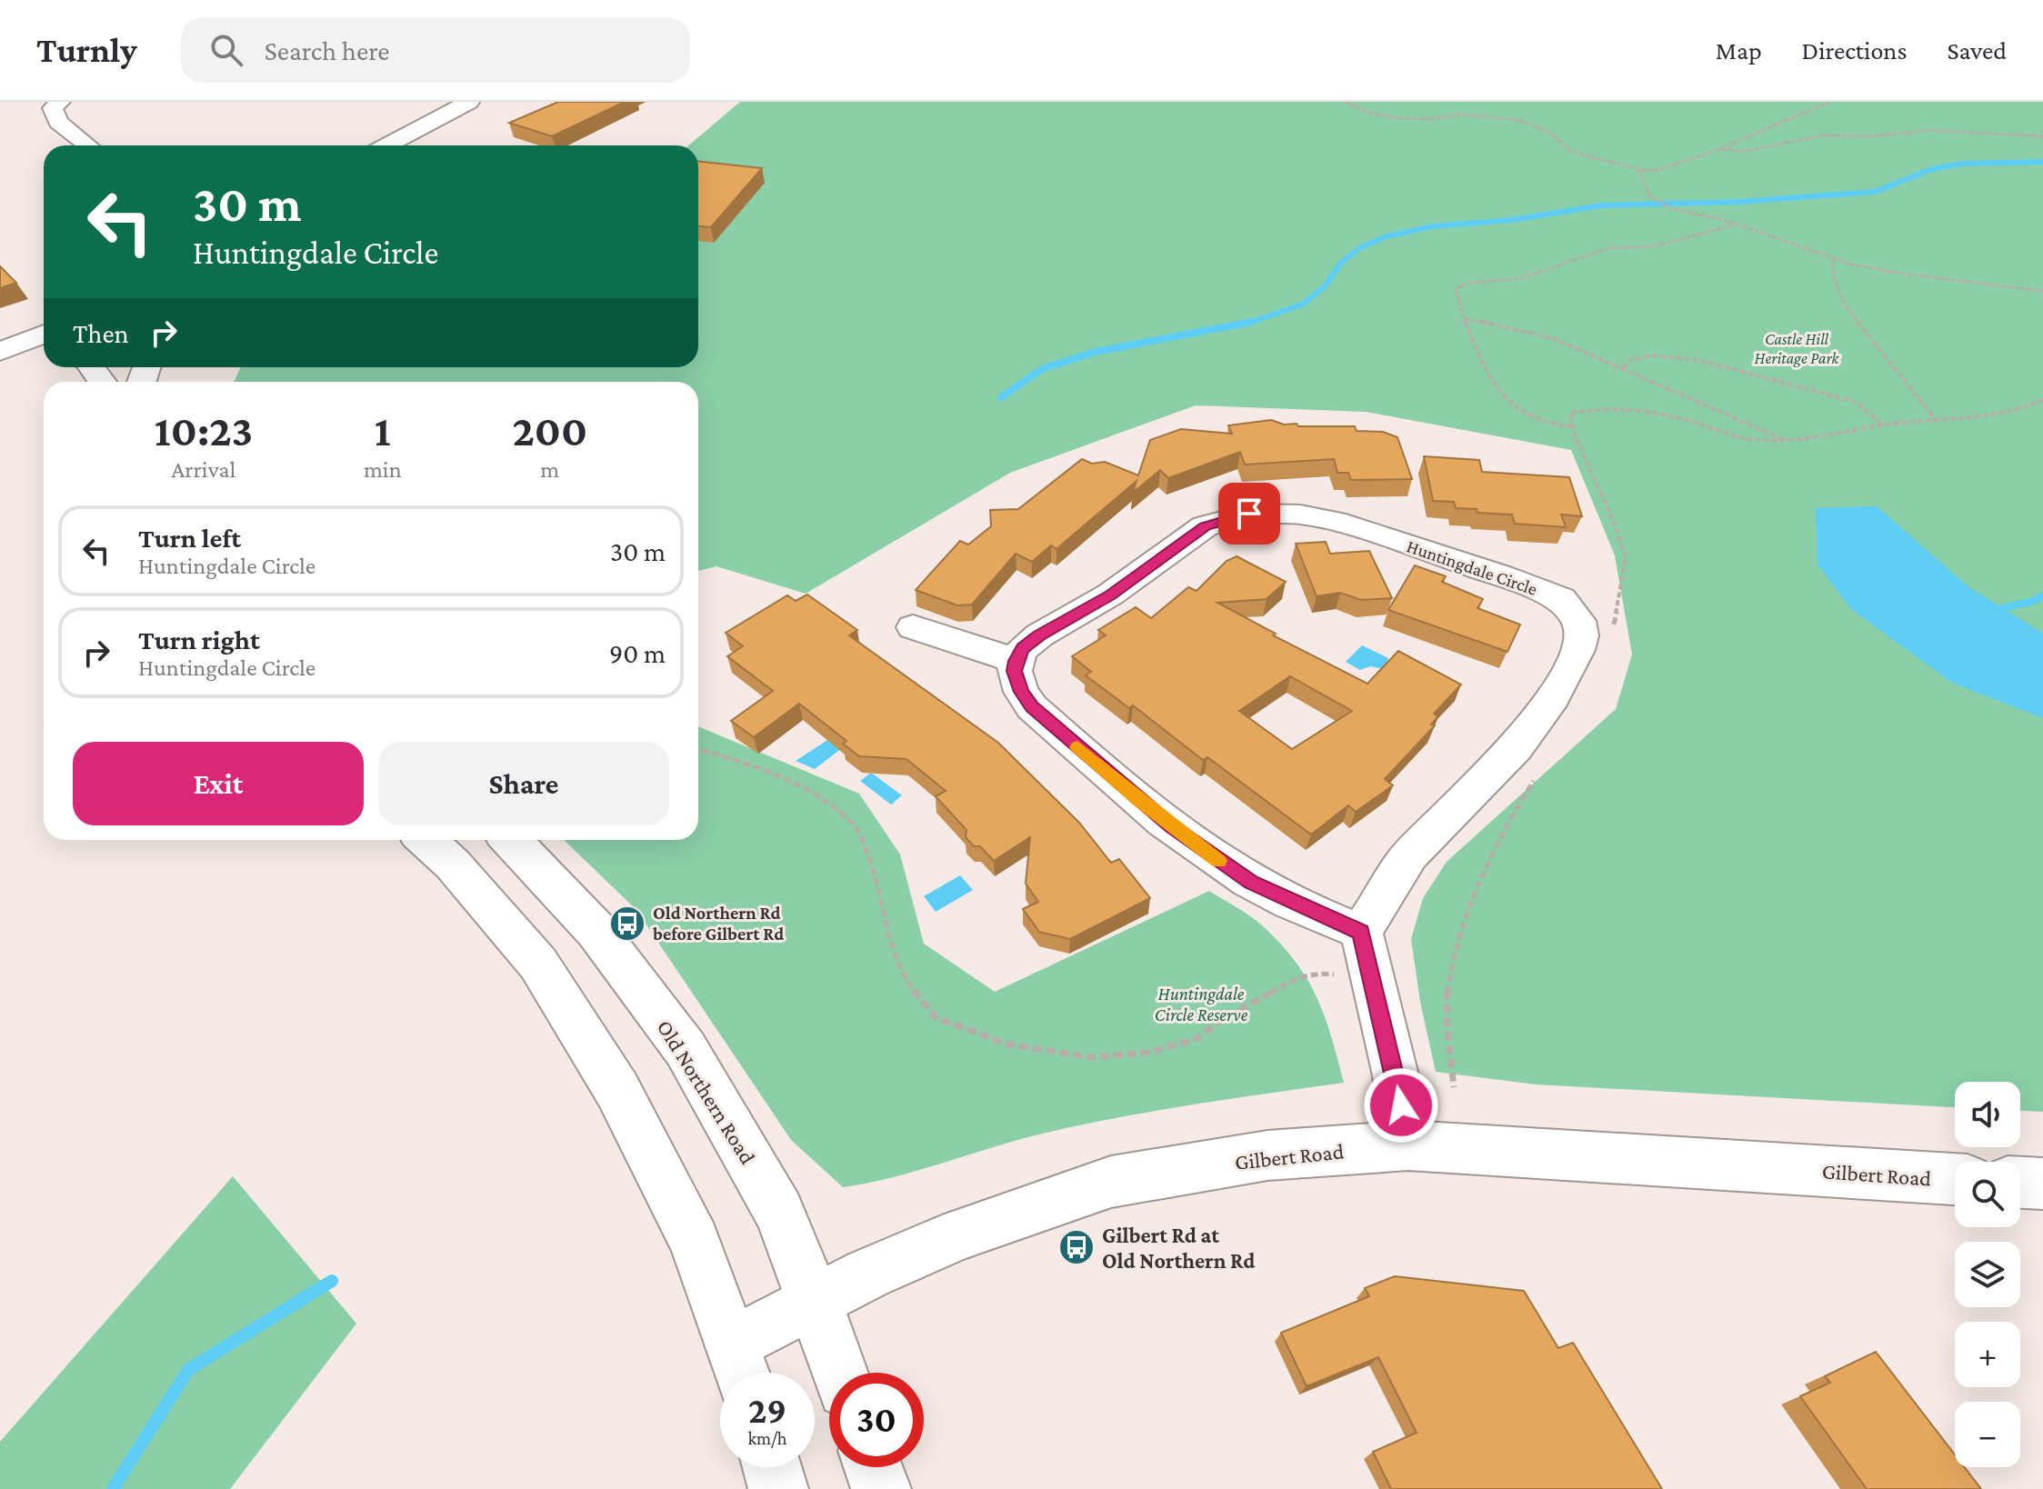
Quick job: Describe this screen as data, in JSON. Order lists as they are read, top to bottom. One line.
{"streets":{"main road":["Old Northern Road","Gilbert Road"],"street":["Huntingdale Circle"]},"crossings":[["Old Northern Road","Gilbert Road"]],"parks":["Castle Hill Heritage Park","Huntingdale Circle Reserve"],"places":{"bus stop":["Old Northern Rd before Gilbert Rd","Gilbert Rd at Old Northern Rd"]},"page":{"header":"Turnly","search":"Search here","nav":["Map","Directions","Saved"],"turn":["30 m","Huntingdale Circle"],"then":"Then","eta":["10:23","Arrival","1","min","200","m"],"list":[{"name":"Turn left","note":"Huntingdale Circle","value":"30 m"},{"name":"Turn right","note":"Huntingdale Circle","value":"90 m"}],"buttons":["Exit","Share"],"map_buttons":["+","−"],"speed":"29 km/h","limit":"30"}}
